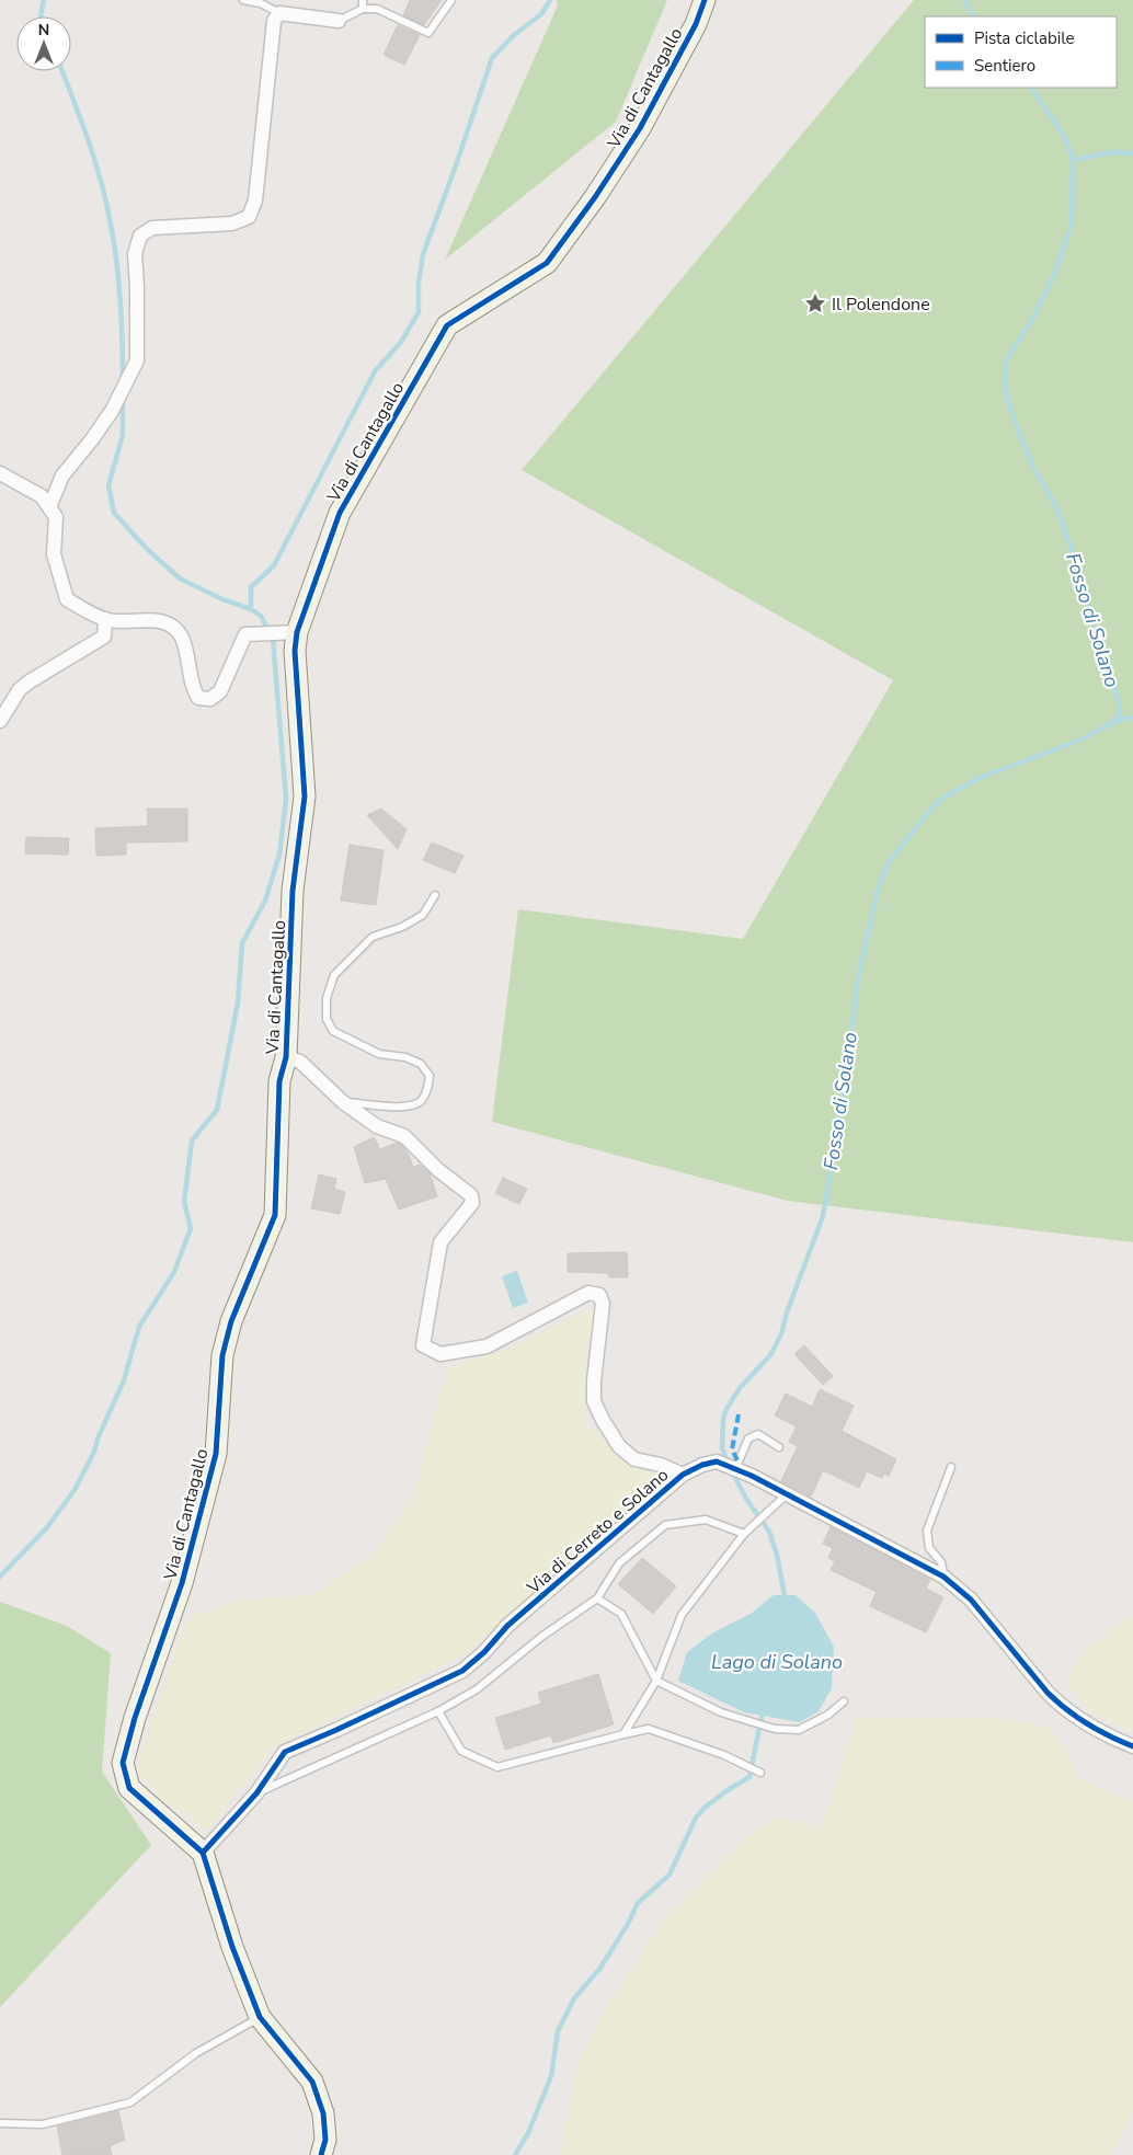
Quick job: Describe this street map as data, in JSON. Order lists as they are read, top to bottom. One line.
{"streets":{"street":["Via di Cantagallo","Via di Cerreto e Solano"]},"crossings":[["Via di Cantagallo","Via di Cerreto e Solano"]],"water":["Fosso di Solano","Lago di Solano"],"places":{"place":["Il Polendone"]},"legend":["Pista ciclabile","Sentiero"],"north":"top"}
